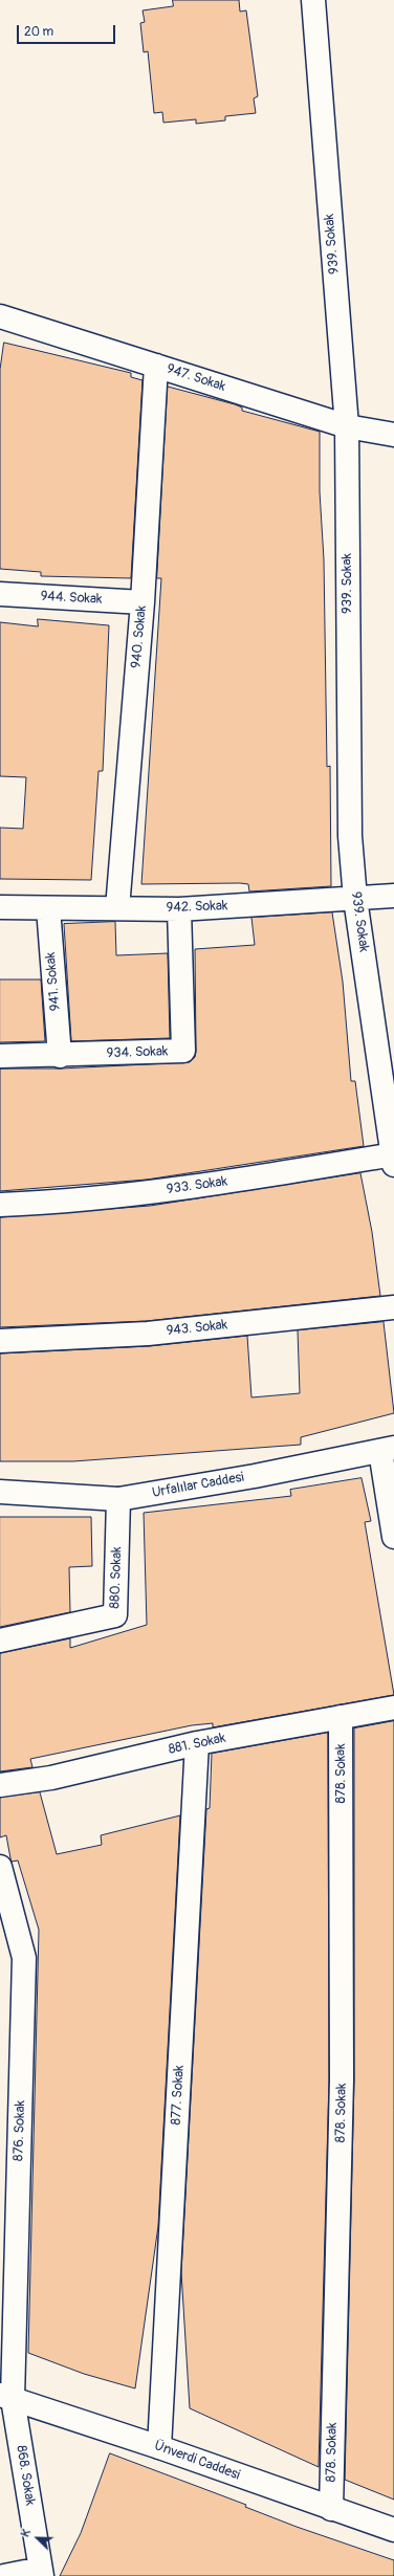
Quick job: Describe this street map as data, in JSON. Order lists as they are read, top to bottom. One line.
{"streets":{"street":["939. Sokak","947. Sokak","944. Sokak","940. Sokak","942. Sokak","941. Sokak","934. Sokak","933. Sokak","943. Sokak","Urfalılar Caddesi","880. Sokak","881. Sokak","878. Sokak","877. Sokak","876. Sokak","Ünverdi Caddesi","868. Sokak"]},"crossings":[["939. Sokak","947. Sokak"],["939. Sokak","942. Sokak"],["939. Sokak","933. Sokak"],["947. Sokak","940. Sokak"],["944. Sokak","940. Sokak"],["940. Sokak","942. Sokak"],["942. Sokak","941. Sokak"],["942. Sokak","934. Sokak"],["941. Sokak","934. Sokak"],["Urfalılar Caddesi","880. Sokak"],["881. Sokak","878. Sokak"],["881. Sokak","877. Sokak"],["878. Sokak","Ünverdi Caddesi"],["877. Sokak","Ünverdi Caddesi"],["876. Sokak","Ünverdi Caddesi"],["876. Sokak","868. Sokak"],["Ünverdi Caddesi","868. Sokak"]],"scale_bar":"20 m","north":"top left"}
